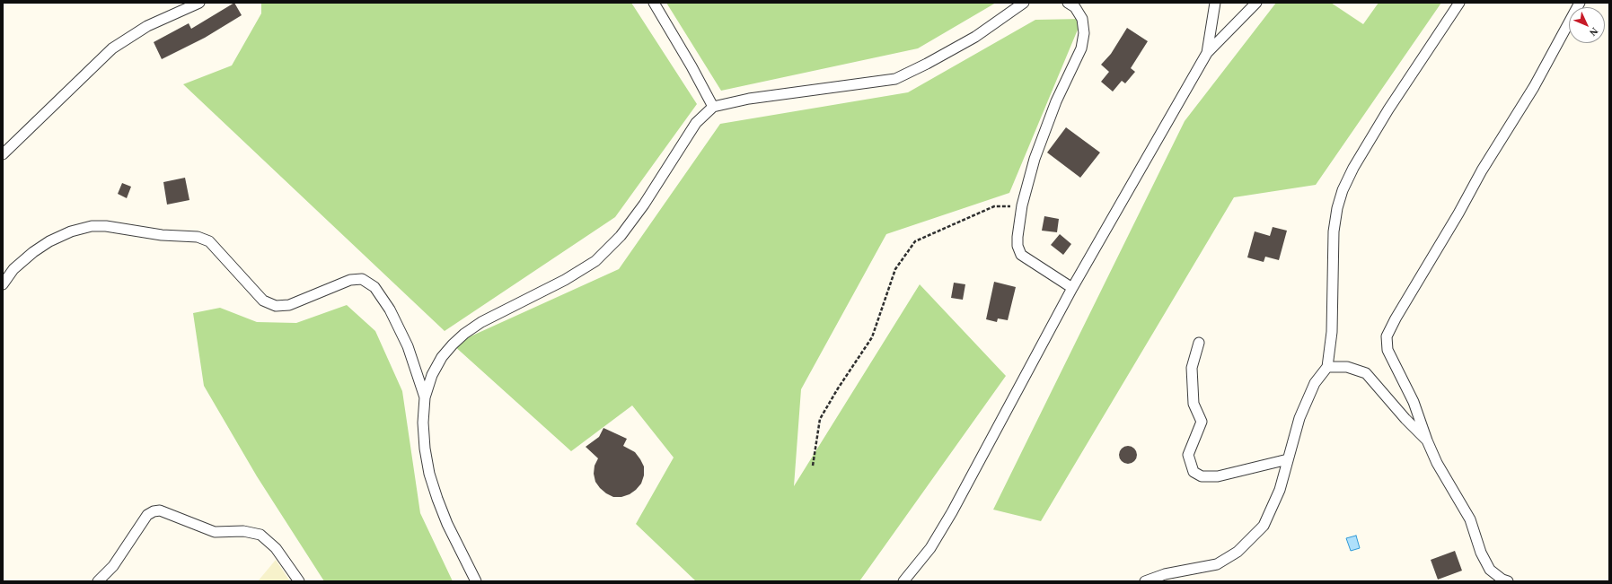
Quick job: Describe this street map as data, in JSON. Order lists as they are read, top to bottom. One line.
{"north":"bottom right"}
